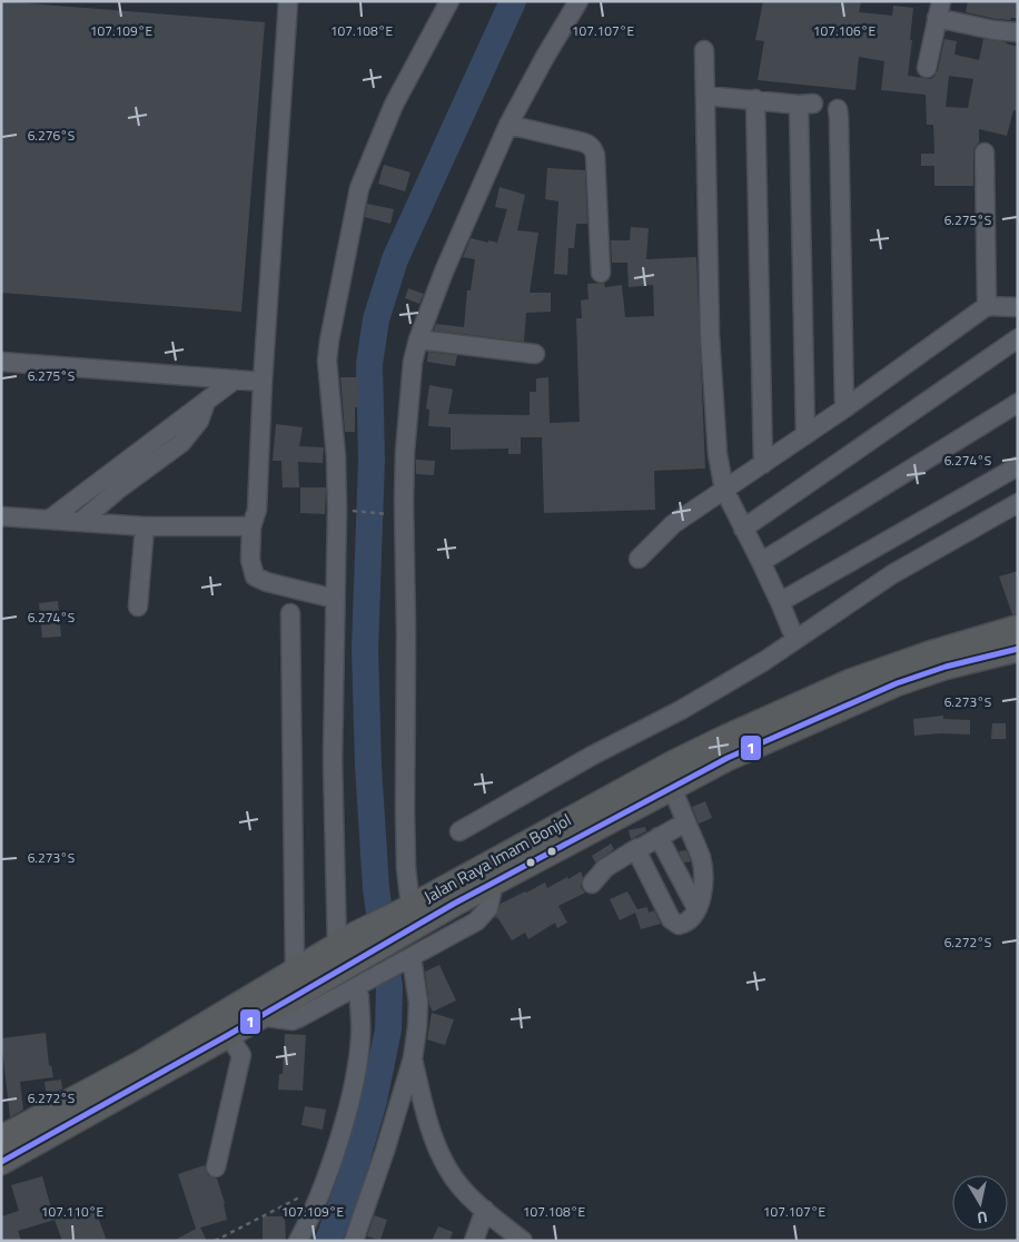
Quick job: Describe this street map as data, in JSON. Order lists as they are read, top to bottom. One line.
{"streets":{"highway":["Jalan Raya Imam Bonjol"]},"lines":["transit line 1"],"north":"bottom","coordinates":["107.106°E","107.109°E","107.108°E","107.107°E","6.276°S","6.275°S","6.274°S","6.273°S","6.272°S","107.110°E"]}
